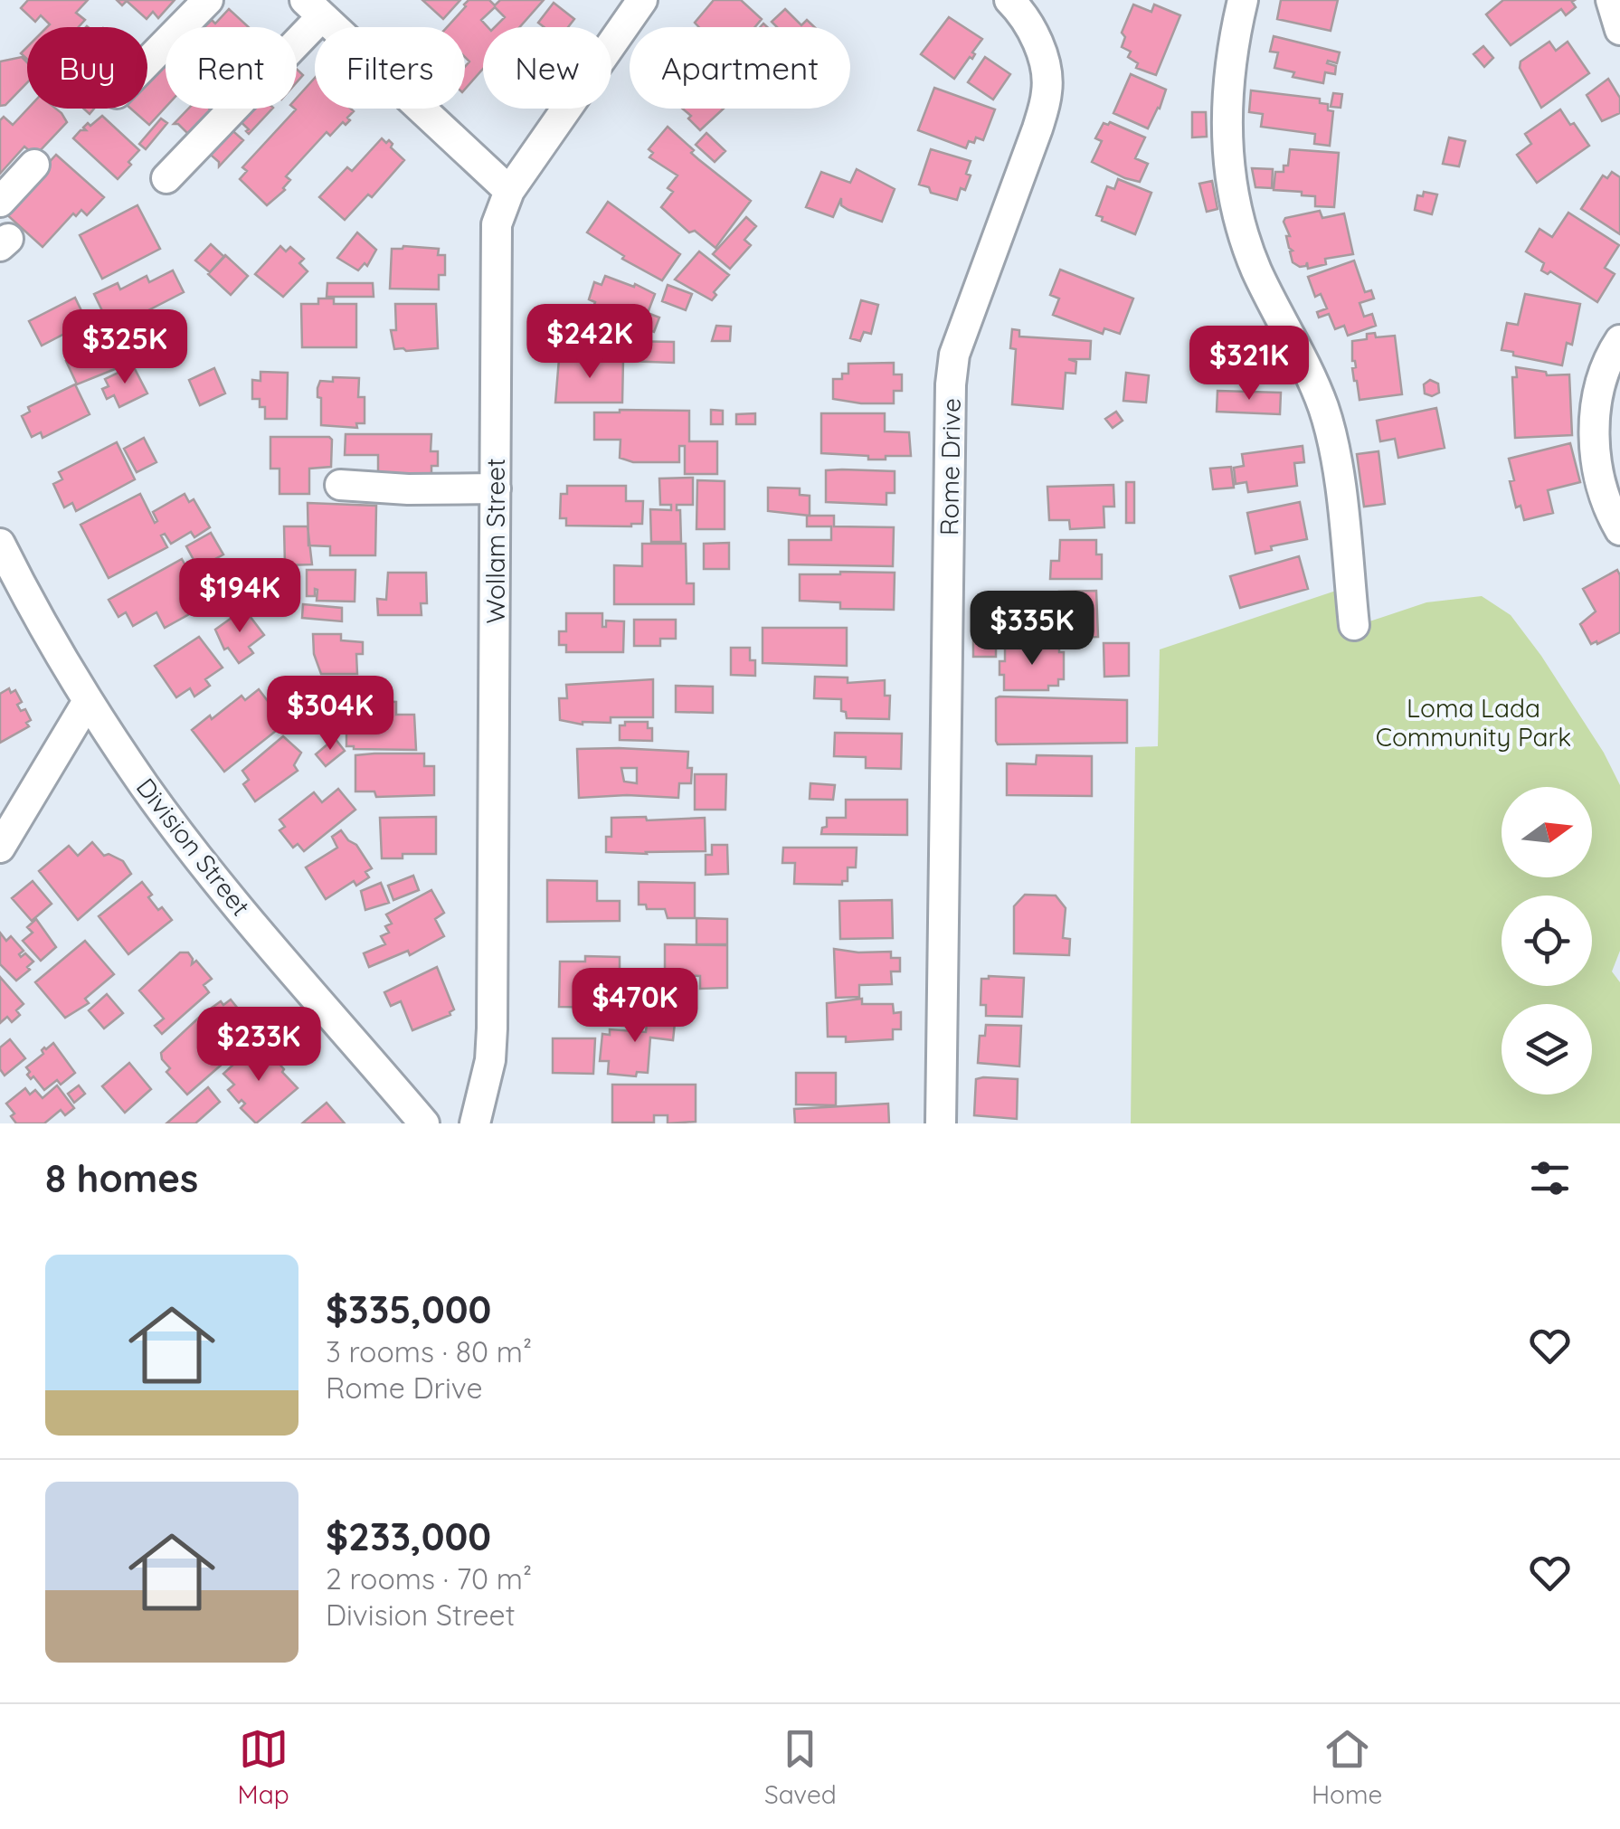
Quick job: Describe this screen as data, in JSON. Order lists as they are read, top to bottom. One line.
{"streets":{"street":["Rome Drive","Wollam Street","Division Street"]},"parks":["Loma Lada Community Park"],"north":"right","page":{"chip":["Buy","Rent","Filters","New","Apartment"],"price":["$242K","$325K","$321K","$194K","$335K","$304K","$470K","$233K"],"heading":"8 homes","list":[{"name":"$335,000","note":"3 rooms · 80 m² · Rome Drive"},{"name":"$233,000","note":"2 rooms · 70 m² · Division Street"}],"tabs":["Map","Saved","Home"]}}
